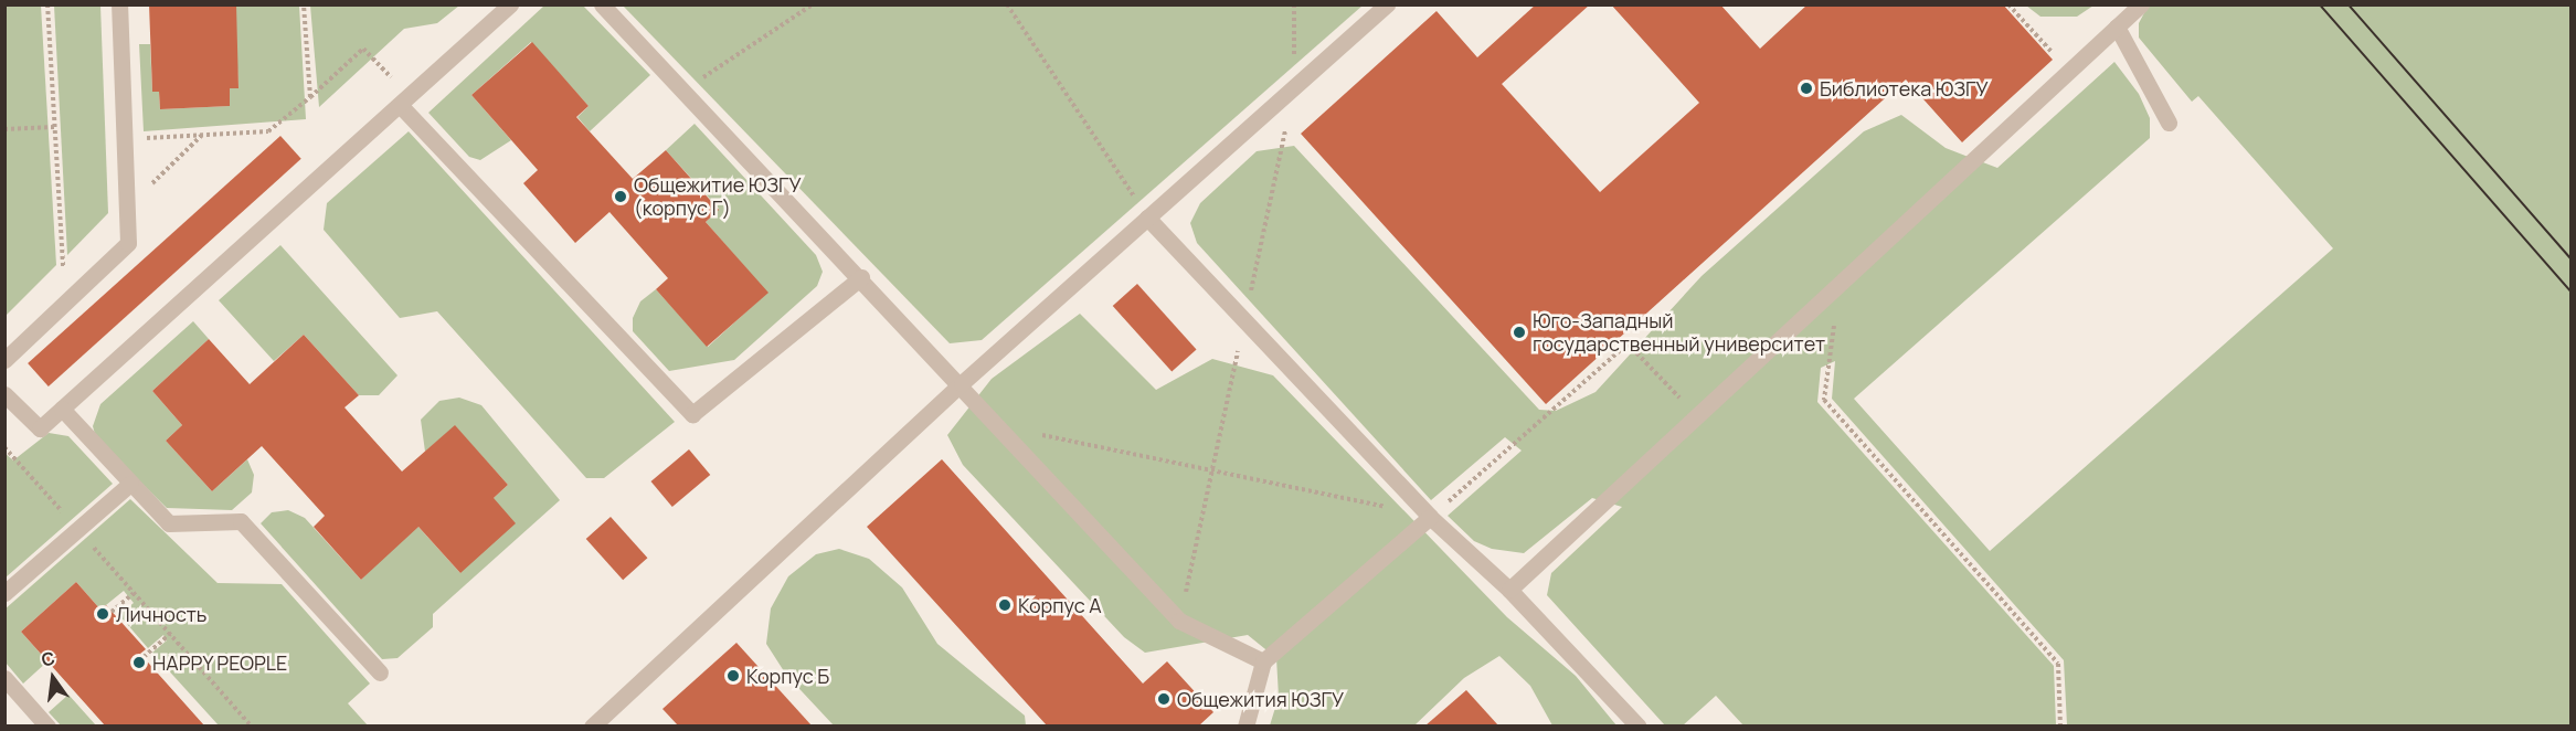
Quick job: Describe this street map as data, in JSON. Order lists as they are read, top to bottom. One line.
{"places":["Библиотека ЮЗГУ","Общежитие ЮЗГУ (корпус Г)","Юго-Западный государственный университет","Корпус А","Личность","HAPPY PEOPLE","Корпус Б","Общежития ЮЗГУ"],"north":"top"}
